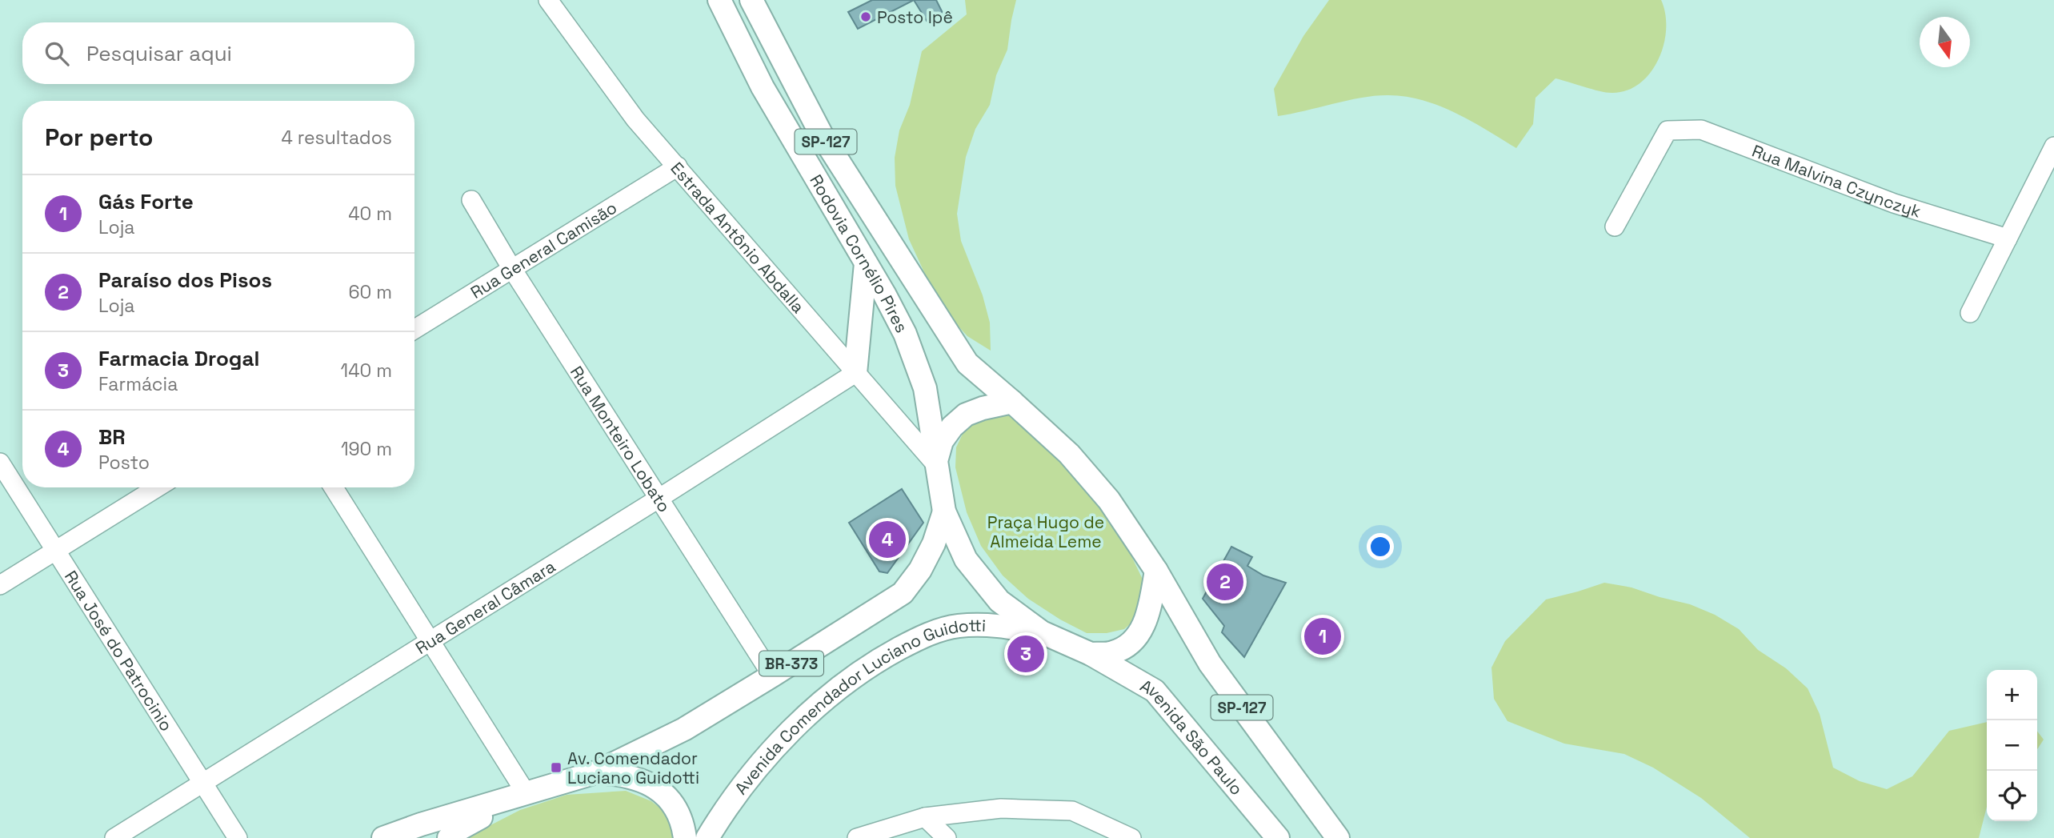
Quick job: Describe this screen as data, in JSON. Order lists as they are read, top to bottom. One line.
{"streets":{"main road":["SP-127","Rodovia Cornélio Pires","BR-373","Avenida Comendador Luciano Guidotti","Avenida São Paulo"],"street":["Rua Malvina Czynczyk","Estrada Antônio Abdalla","Rua General Camisão","Rua Monteiro Lobato","Rua General Câmara","Rua José do Patrocinio"]},"crossings":[["SP-127","Estrada Antônio Abdalla"],["SP-127","Rodovia Cornélio Pires"],["SP-127","BR-373"],["SP-127","Avenida Comendador Luciano Guidotti"],["SP-127","Avenida São Paulo"],["Estrada Antônio Abdalla","Rua General Camisão"],["Estrada Antônio Abdalla","Rodovia Cornélio Pires"],["Estrada Antônio Abdalla","Rua General Câmara"],["Rua General Camisão","Rua Monteiro Lobato"],["Rua Monteiro Lobato","Rua General Câmara"],["Rua Monteiro Lobato","BR-373"],["Rua General Câmara","Rua José do Patrocinio"]],"parks":["Praça Hugo de Almeida Leme"],"places":{"other":["Posto Ipê"],"transit":["Av. Comendador Luciano Guidotti"]},"north":"bottom","page":{"search":"Pesquisar aqui","heading":["Por perto","4 resultados"],"list":[{"mark":"1","name":"Gás Forte","note":"Loja","value":"40 m"},{"mark":"2","name":"Paraíso dos Pisos","note":"Loja","value":"60 m"},{"mark":"3","name":"Farmacia Drogal","note":"Farmácia","value":"140 m"},{"mark":"4","name":"BR","note":"Posto","value":"190 m"}],"pins":["4","2","1","3"],"map_buttons":["+","−"]}}
